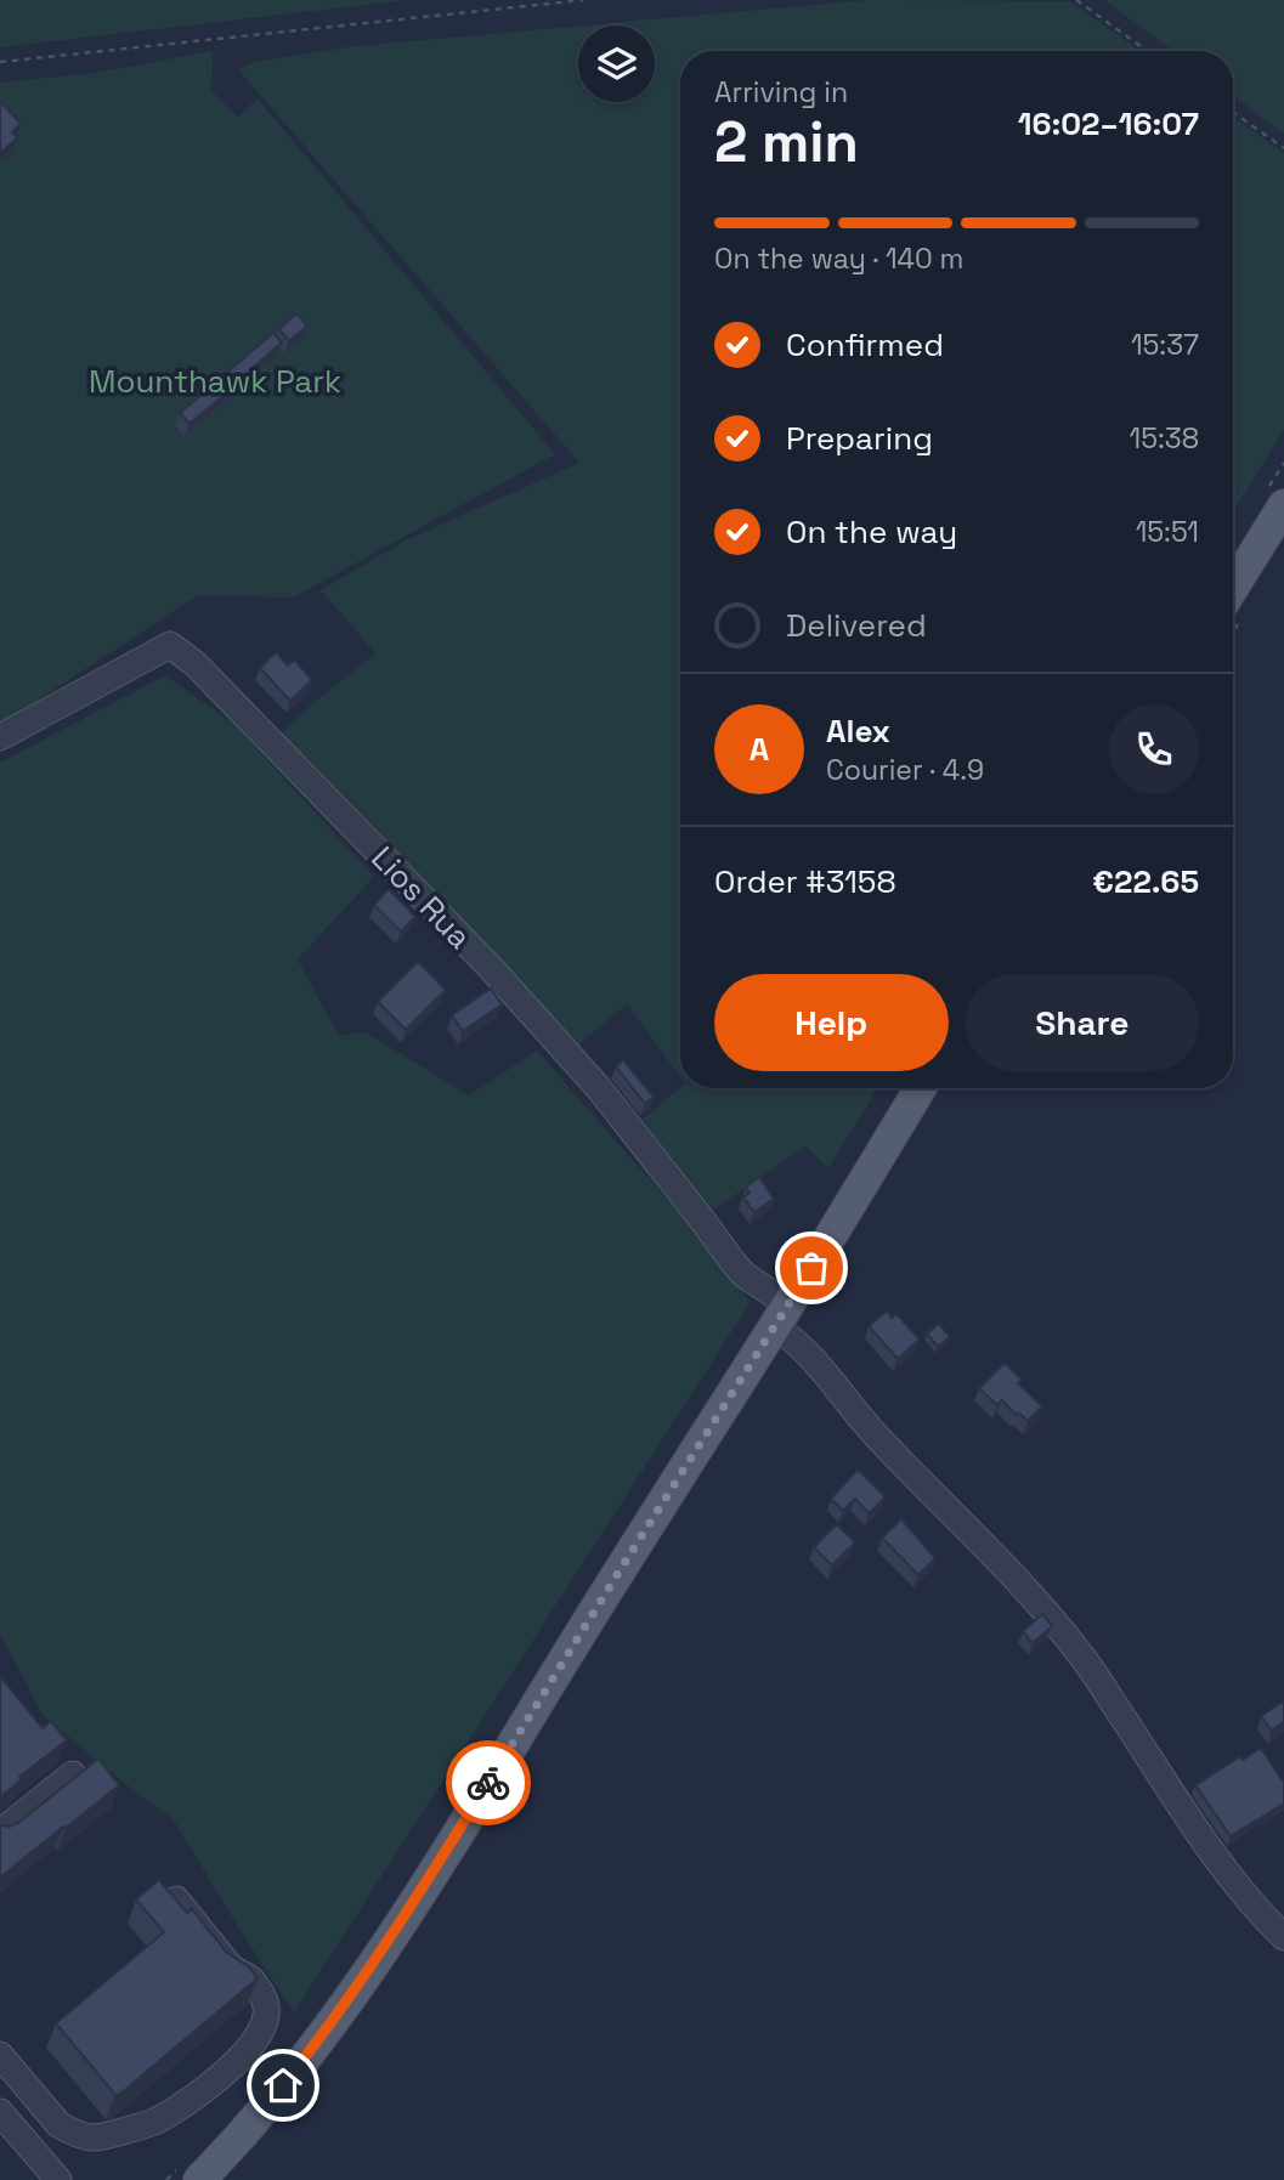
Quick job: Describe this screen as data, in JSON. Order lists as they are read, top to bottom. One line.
{"streets":{"street":["Lios Rua"]},"parks":["Mounthawk Park"],"page":{"heading":["2 min","Arriving in","16:02–16:07"],"panel":["Alex","Courier · 4.9","Order #3158","€22.65"],"bar":"On the way · 140 m","list":[["Confirmed","15:37"],["Preparing","15:38"],["On the way","15:51"],"Delivered"],"round":"A","buttons":["Help","Share"]}}
